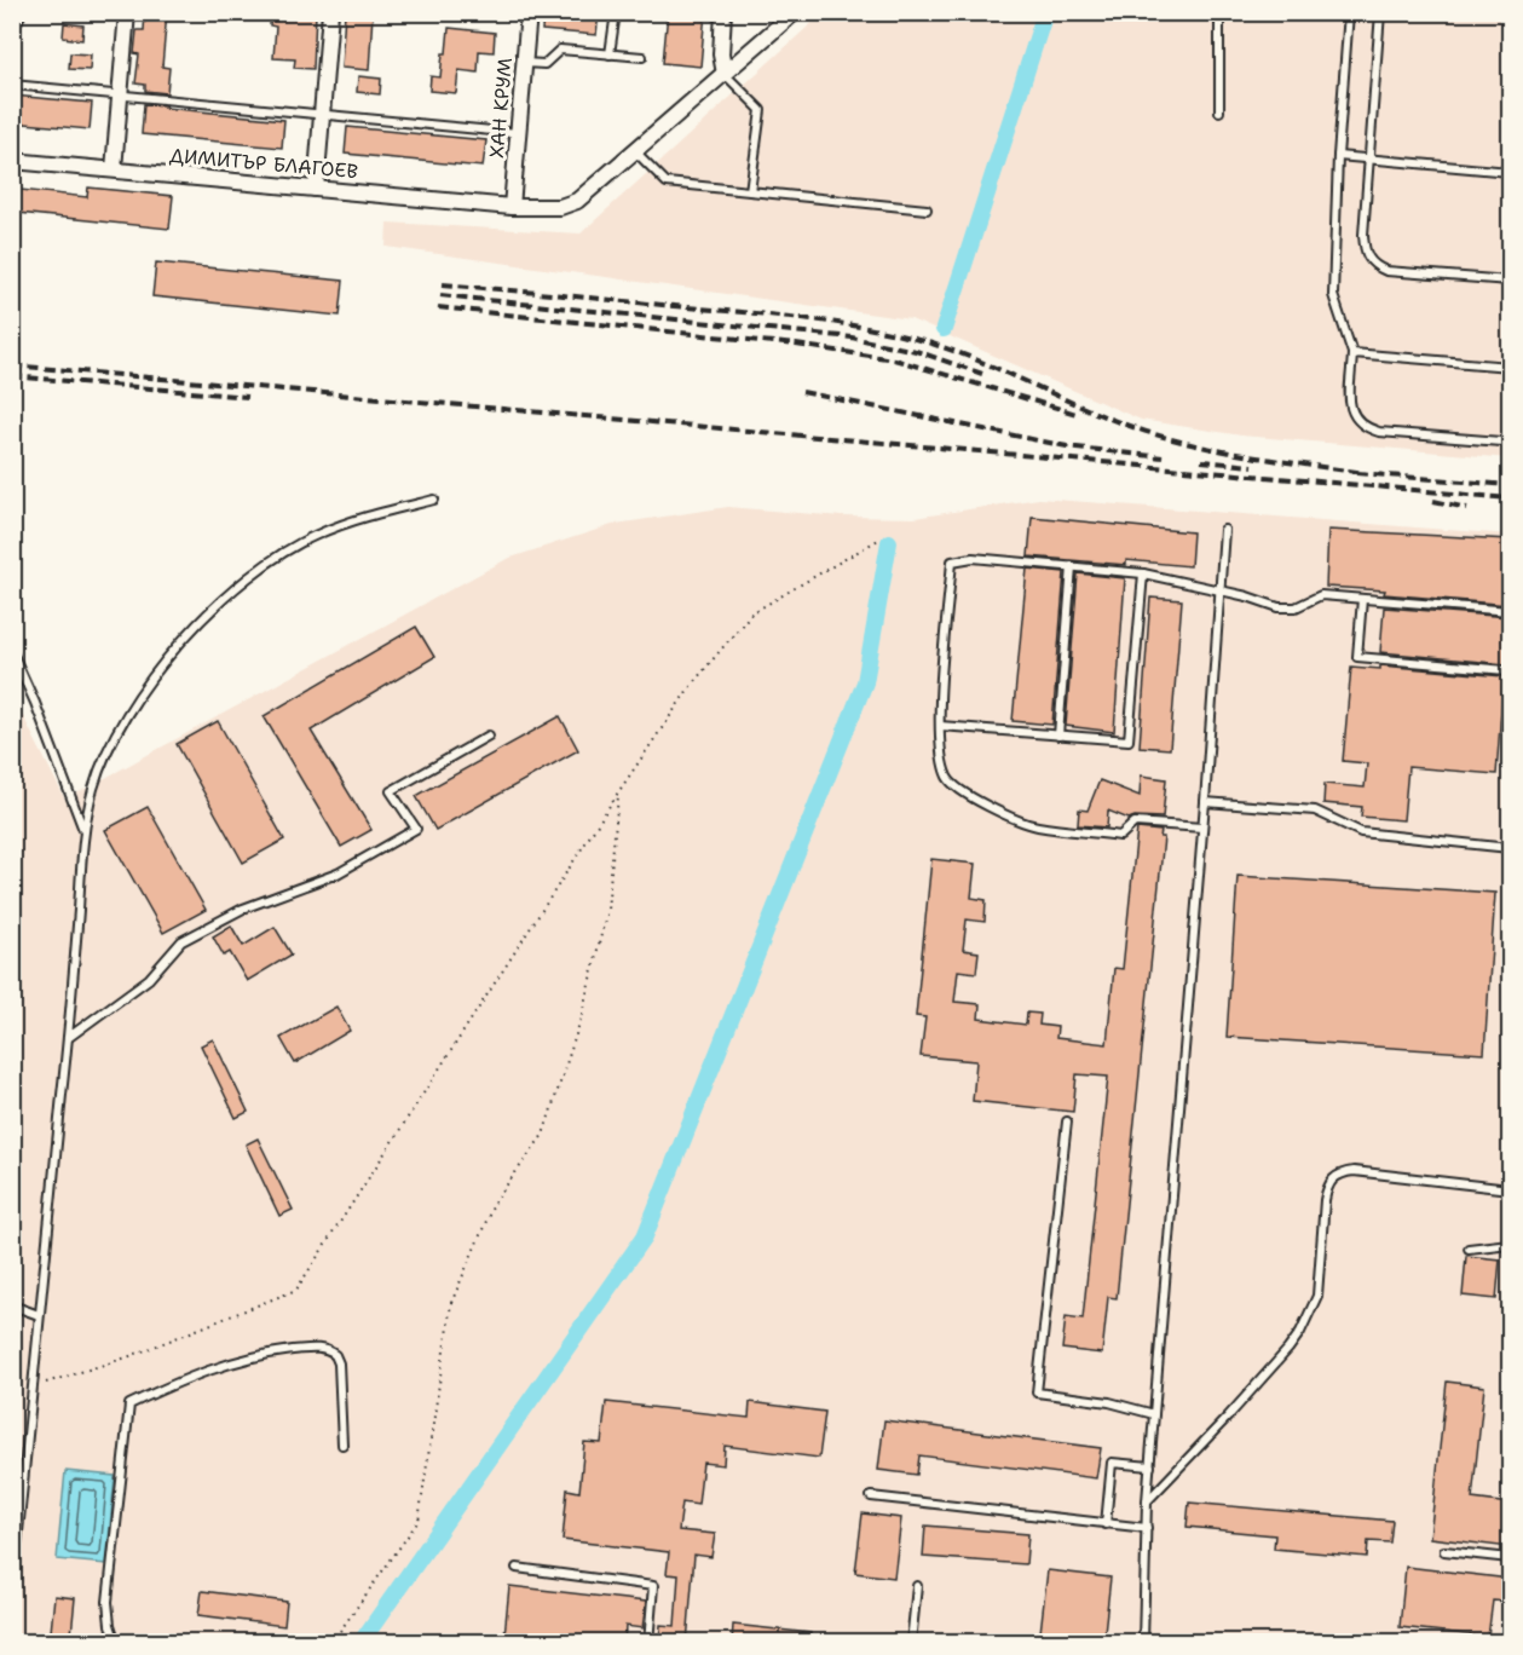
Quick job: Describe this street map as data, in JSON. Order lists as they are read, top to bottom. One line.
{"streets":{"street":["ХАН КРУМ","ДИМИТЪР БЛАГОЕВ"]},"crossings":[["ХАН КРУМ","ДИМИТЪР БЛАГОЕВ"]]}
